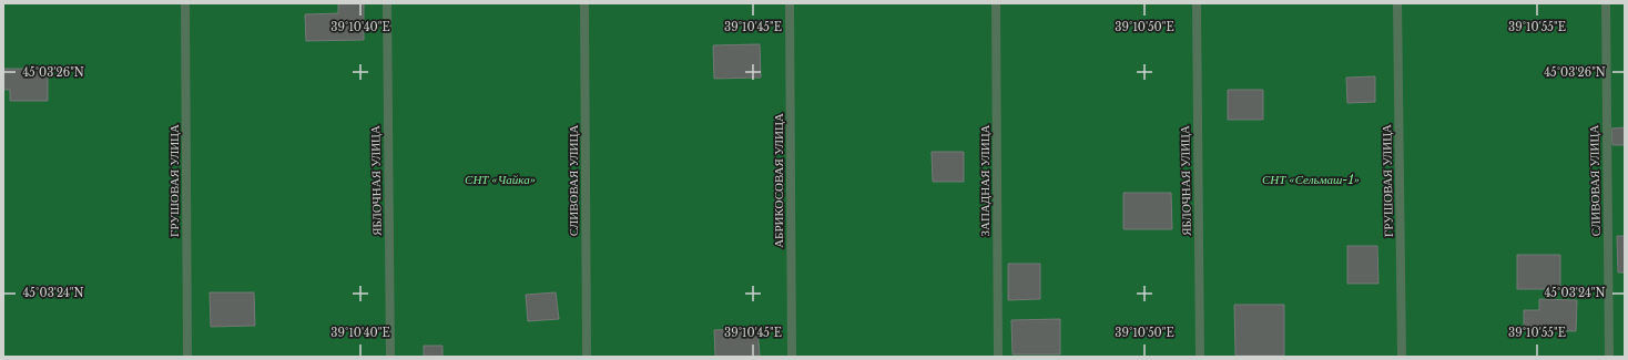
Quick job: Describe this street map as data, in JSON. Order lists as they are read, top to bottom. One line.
{"streets":{"street":["ГРУШОВАЯ УЛИЦА","ЯБЛОЧНАЯ УЛИЦА","СЛИВОВАЯ УЛИЦА","АБРИКОСОВАЯ УЛИЦА","ЗАПАДНАЯ УЛИЦА"]},"parks":["СНТ «Чайка»","СНТ «Сельмаш-1»"],"coordinates":["39°10'40\"E","39°10'45\"E","39°10'50\"E","39°10'55\"E","45°03'26\"N","45°03'24\"N"]}
